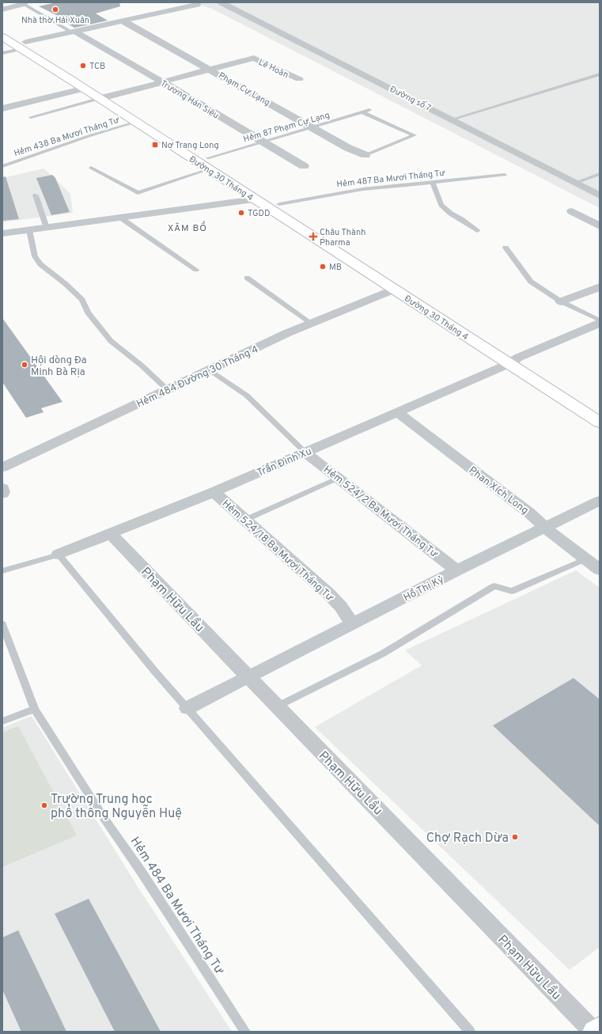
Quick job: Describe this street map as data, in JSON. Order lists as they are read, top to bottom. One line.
{"streets":{"main road":["Đường 30 Tháng 4"],"street":["Lê Hoàn","Phạm Cự Lạng","Đường số 7","Trương Hán Siêu","Hẻm 484 Đường 30 Tháng 4","Trần Đình Xu","Phan Xích Long","Hẻm 524/2 Ba Mươi Tháng Tư","Hẻm 524/18 Ba Mươi Tháng Tư","Hồ Thị Kỷ","Phạm Hữu Lầu"],"lane":["Hẻm 87 Phạm Cự Lạng","Hẻm 438 Ba Mươi Tháng Tư","Hẻm 487 Ba Mươi Tháng Tư","Hẻm 484 Ba Mươi Tháng Tư"]},"crossings":[["Lê Hoàn","Phạm Cự Lạng"],["Lê Hoàn","Trương Hán Siêu"],["Lê Hoàn","Đường 30 Tháng 4"],["Phạm Cự Lạng","Hẻm 87 Phạm Cự Lạng"],["Trương Hán Siêu","Hẻm 87 Phạm Cự Lạng"],["Hẻm 87 Phạm Cự Lạng","Đường 30 Tháng 4"],["Hẻm 438 Ba Mươi Tháng Tư","Đường 30 Tháng 4"],["Đường 30 Tháng 4","Hẻm 487 Ba Mươi Tháng Tư"],["Đường 30 Tháng 4","Hẻm 484 Đường 30 Tháng 4"],["Đường 30 Tháng 4","Trần Đình Xu"],["Trần Đình Xu","Phan Xích Long"],["Trần Đình Xu","Hẻm 524/2 Ba Mươi Tháng Tư"],["Trần Đình Xu","Hẻm 524/18 Ba Mươi Tháng Tư"],["Trần Đình Xu","Phạm Hữu Lầu"],["Phan Xích Long","Hồ Thị Kỷ"],["Hẻm 524/2 Ba Mươi Tháng Tư","Hồ Thị Kỷ"],["Hẻm 524/18 Ba Mươi Tháng Tư","Hồ Thị Kỷ"],["Hồ Thị Kỷ","Phạm Hữu Lầu"]],"districts":["XÂM BỒ"],"places":{"other":["Nhà thờ Hải Xuân","TCB","TGDD","MB","Hội dòng Đa Minh Bà Rịa","Trường Trung học phổ thông Nguyễn Huệ","Chợ Rạch Dừa"],"transit":["Nơ Trang Long"],"health":["Châu Thành Pharma"]}}
